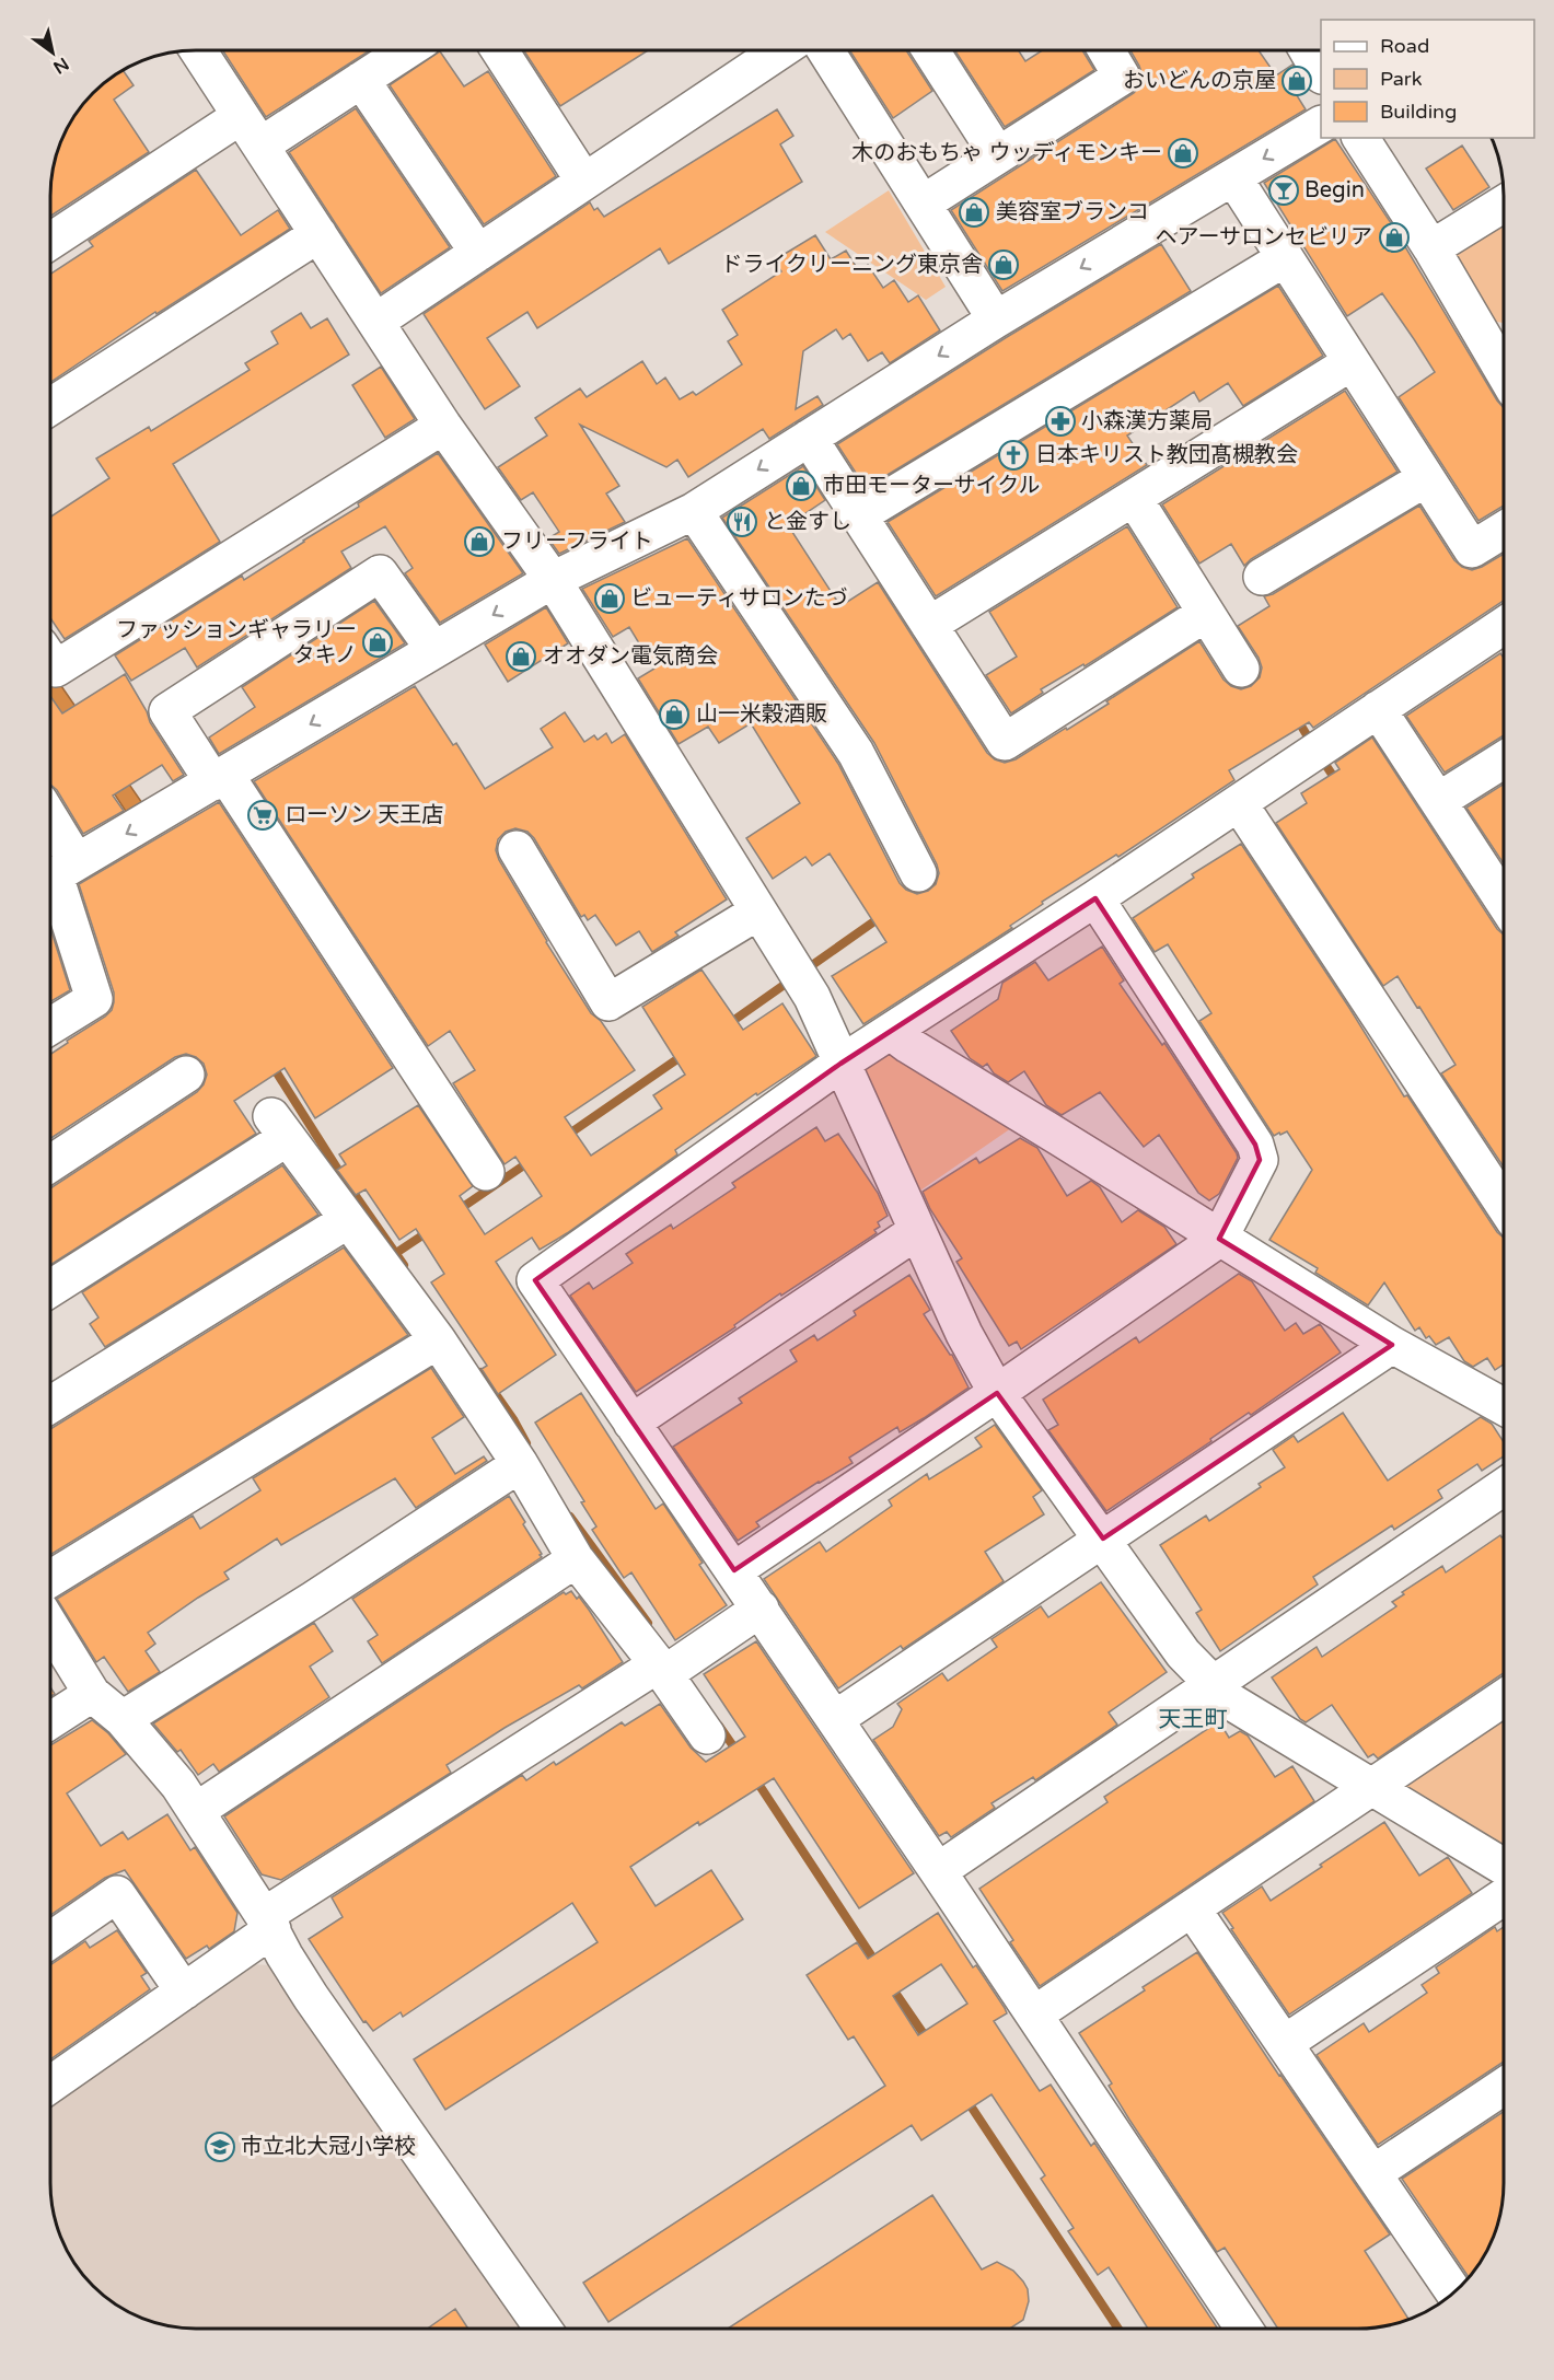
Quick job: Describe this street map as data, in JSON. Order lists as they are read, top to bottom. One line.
{"districts":["天王町"],"places":{"shop":["おいどんの京屋","木のおもちゃ ウッディモンキー","美容室ブランコ","ヘアーサロンセビリア","ドライクリーニング東京舎","市田モーターサイクル","フリーフライト","ビューティサロンたづ","ファッションギャラリー タキノ","オオダン電気商会","山一米穀酒販"],"bar":["Begin"],"pharmacy":["小森漢方薬局"],"church":["日本キリスト教団髙槻教会"],"restaurant":["と金すし"],"supermarket":["ローソン 天王店"],"school or university":["市立北大冠小学校"]},"legend":["Road","Park","Building"],"north":"bottom right"}
